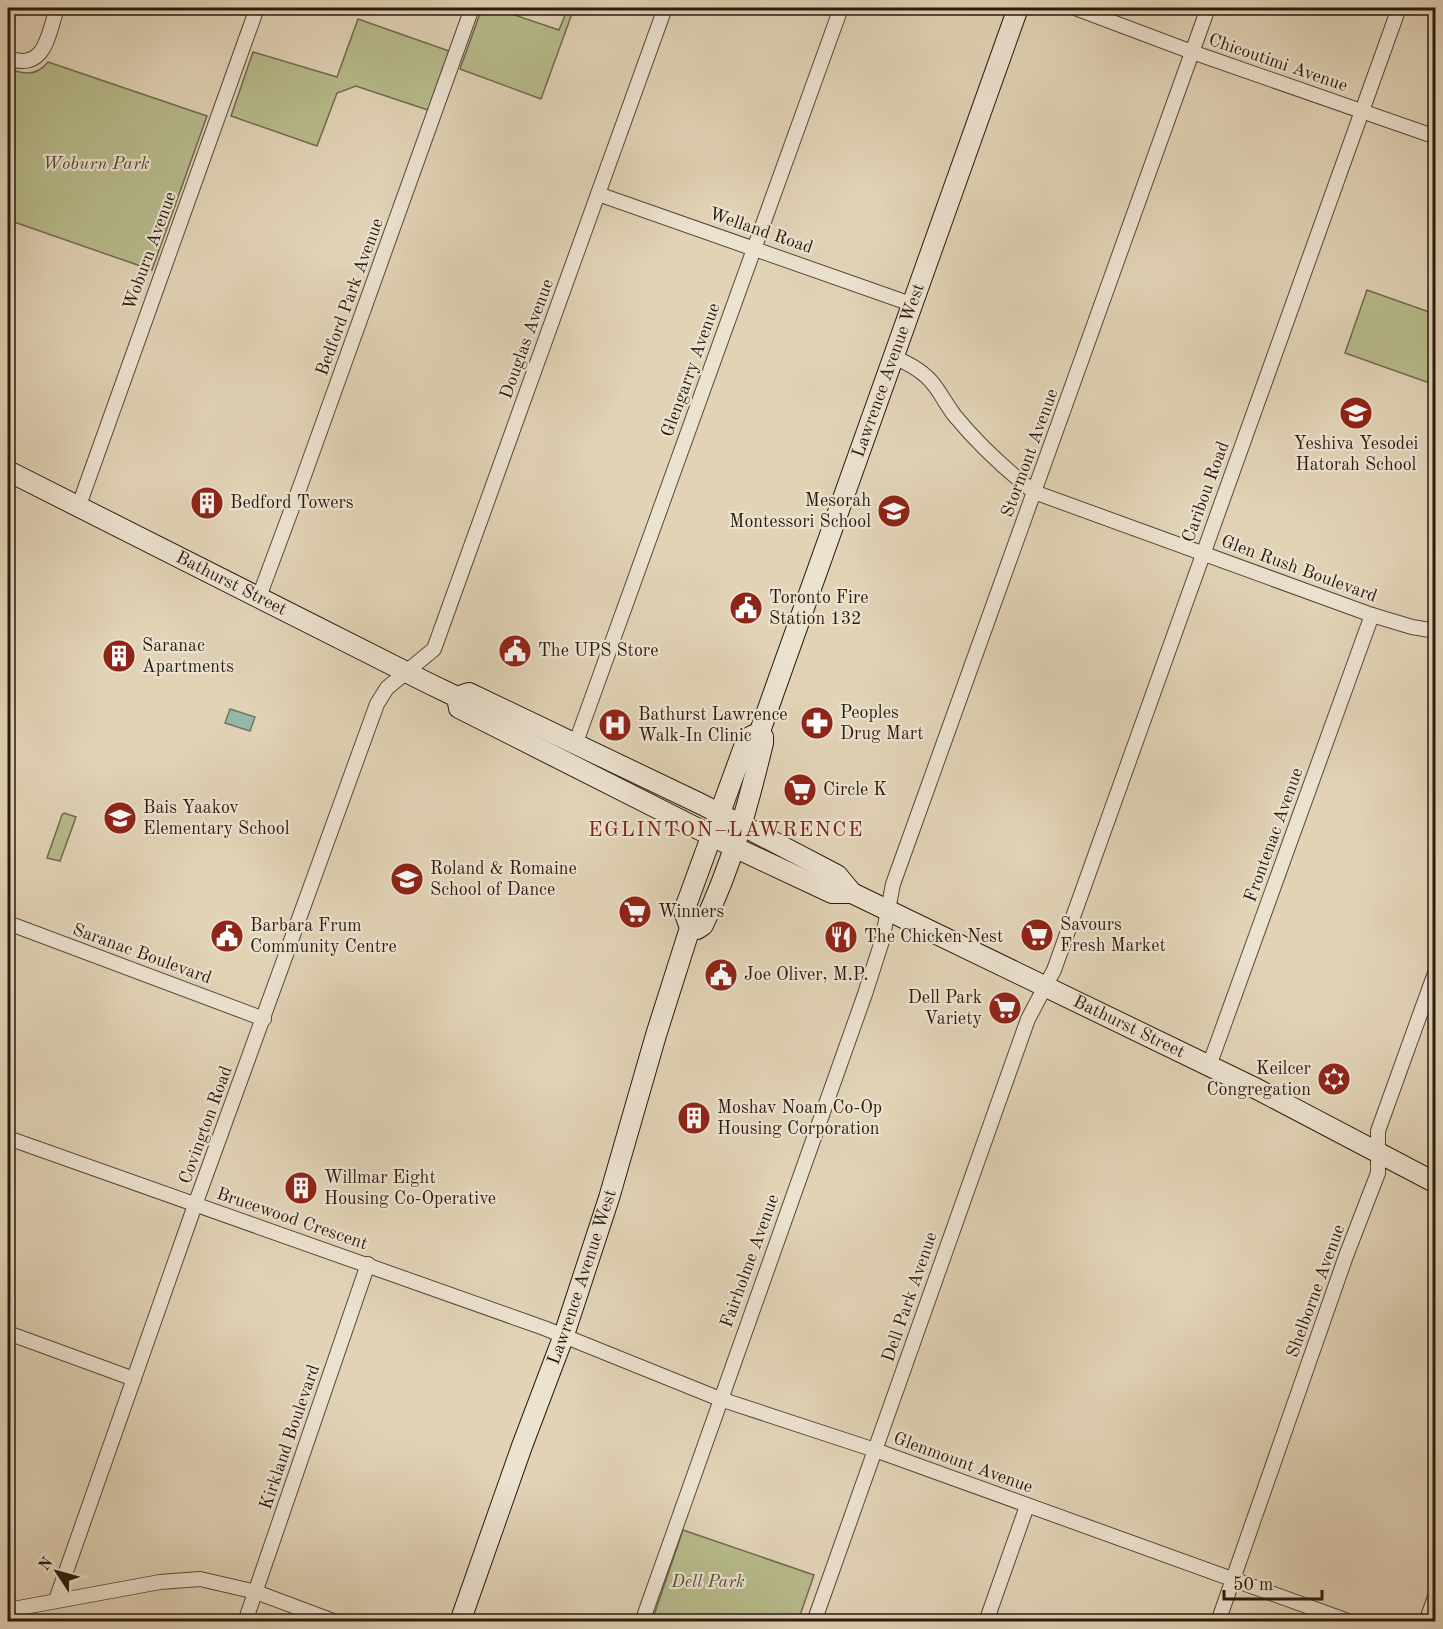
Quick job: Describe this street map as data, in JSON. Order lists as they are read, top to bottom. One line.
{"streets":{"main road":["Lawrence Avenue West","Bathurst Street"],"street":["Chicoutimi Avenue","Welland Road","Woburn Avenue","Bedford Park Avenue","Douglas Avenue","Glengarry Avenue","Stormont Avenue","Caribou Road","Glen Rush Boulevard","Frontenac Avenue","Saranac Boulevard","Covington Road","Brucewood Crescent","Fairholme Avenue","Shelborne Avenue","Dell Park Avenue","Kirkland Boulevard","Glenmount Avenue"]},"crossings":[["Chicoutimi Avenue","Stormont Avenue"],["Chicoutimi Avenue","Caribou Road"],["Welland Road","Douglas Avenue"],["Welland Road","Glengarry Avenue"],["Welland Road","Lawrence Avenue West"],["Woburn Avenue","Bathurst Street"],["Bedford Park Avenue","Bathurst Street"],["Douglas Avenue","Bathurst Street"],["Douglas Avenue","Covington Road"],["Glengarry Avenue","Bathurst Street"],["Lawrence Avenue West","Glen Rush Boulevard"],["Lawrence Avenue West","Bathurst Street"],["Lawrence Avenue West","Brucewood Crescent"],["Lawrence Avenue West","Glenmount Avenue"],["Stormont Avenue","Glen Rush Boulevard"],["Stormont Avenue","Bathurst Street"],["Stormont Avenue","Fairholme Avenue"],["Caribou Road","Glen Rush Boulevard"],["Caribou Road","Bathurst Street"],["Caribou Road","Dell Park Avenue"],["Glen Rush Boulevard","Frontenac Avenue"],["Bathurst Street","Frontenac Avenue"],["Bathurst Street","Covington Road"],["Bathurst Street","Fairholme Avenue"],["Bathurst Street","Shelborne Avenue"],["Bathurst Street","Dell Park Avenue"],["Saranac Boulevard","Covington Road"],["Covington Road","Brucewood Crescent"],["Brucewood Crescent","Kirkland Boulevard"],["Brucewood Crescent","Glenmount Avenue"],["Fairholme Avenue","Glenmount Avenue"],["Shelborne Avenue","Glenmount Avenue"],["Dell Park Avenue","Glenmount Avenue"]],"districts":["EGLINTON–LAWRENCE"],"parks":["Woburn Park","Dell Park"],"places":{"school or university":["Yeshiva Yesodei Hatorah School","Mesorah Montessori School","Bais Yaakov Elementary School","Roland & Romaine School of Dance"],"building":["Bedford Towers","Saranac Apartments","Moshav Noam Co-Op Housing Corporation","Willmar Eight Housing Co-Operative"],"public building":["Toronto Fire Station 132","The UPS Store","Barbara Frum Community Centre","Joe Oliver, M.P."],"pharmacy":["Peoples Drug Mart"],"hospital":["Bathurst Lawrence Walk-In Clinic"],"supermarket":["Circle K","Winners","Savours Fresh Market","Dell Park Variety"],"restaurant":["The Chicken Nest"],"synagogue":["Keilcer Congregation"]},"scale_bar":"50 m","north":"top left"}
